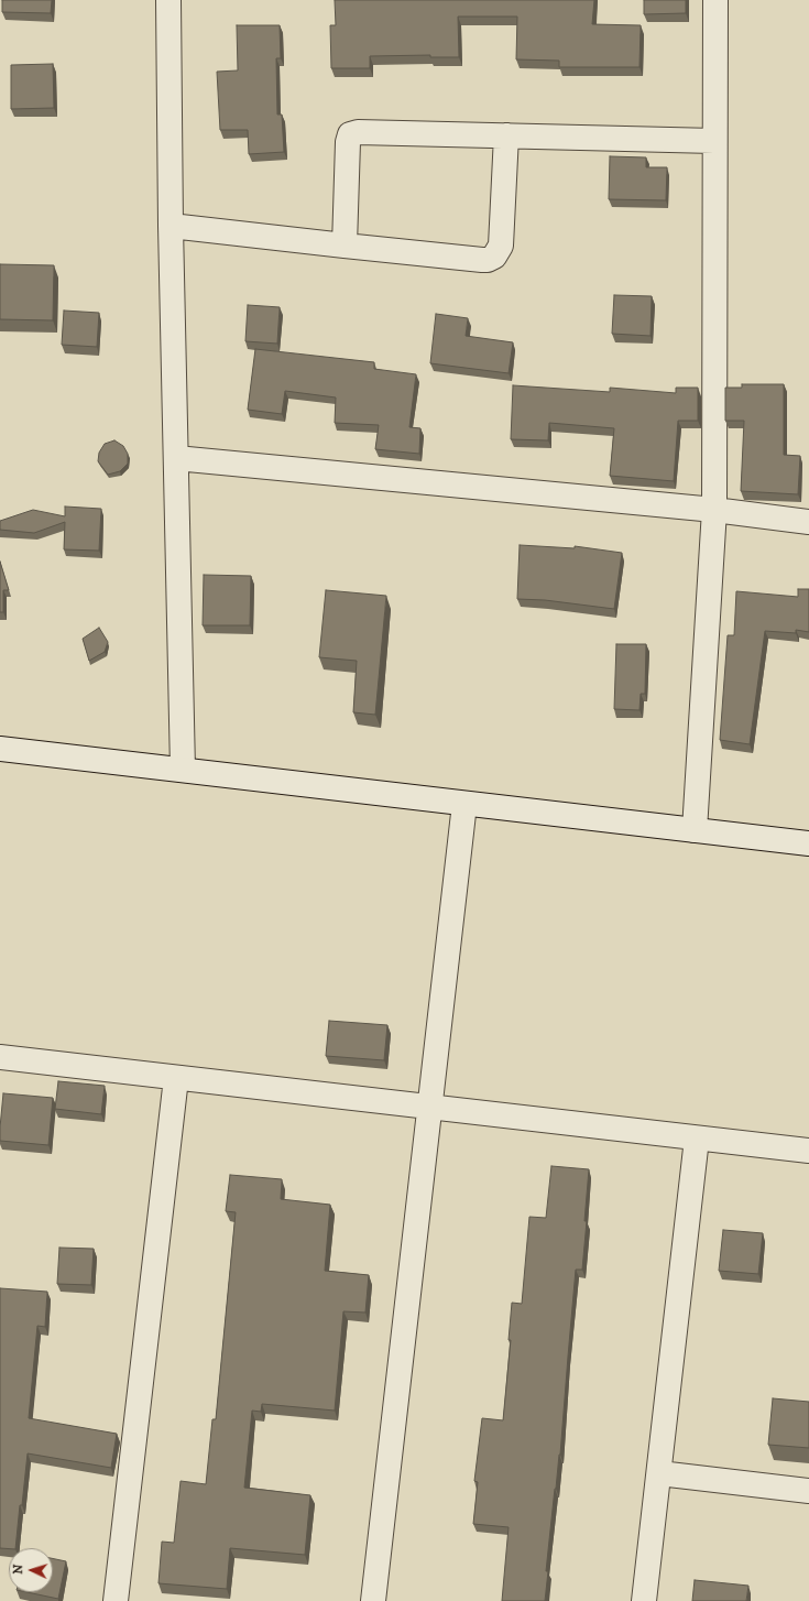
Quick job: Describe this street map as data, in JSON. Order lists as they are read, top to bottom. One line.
{"north":"left"}
